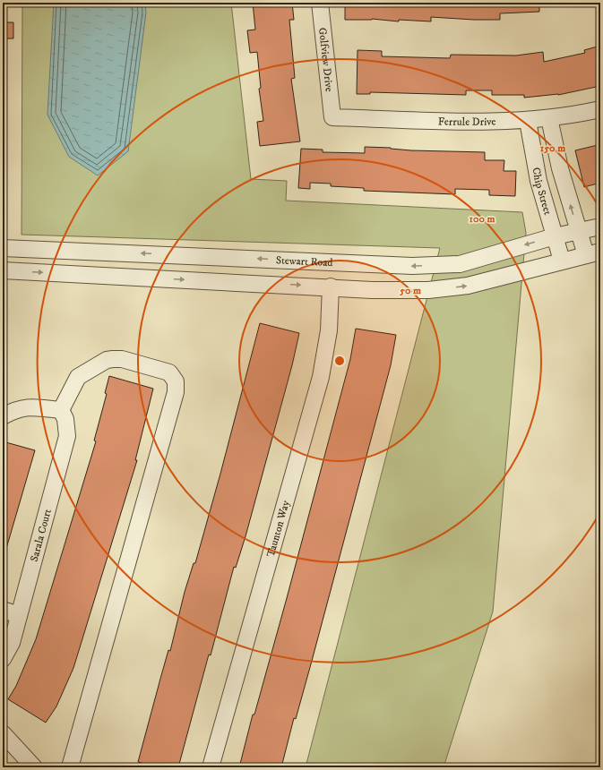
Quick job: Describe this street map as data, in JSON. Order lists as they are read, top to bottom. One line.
{"streets":{"street":["Golfview Drive","Ferrule Drive","Chip Street","Stewart Road","Taunton Way","Sarala Court"]},"crossings":[["Golfview Drive","Ferrule Drive"],["Ferrule Drive","Chip Street"],["Chip Street","Stewart Road"]],"rings":["150 m","100 m","50 m"]}
